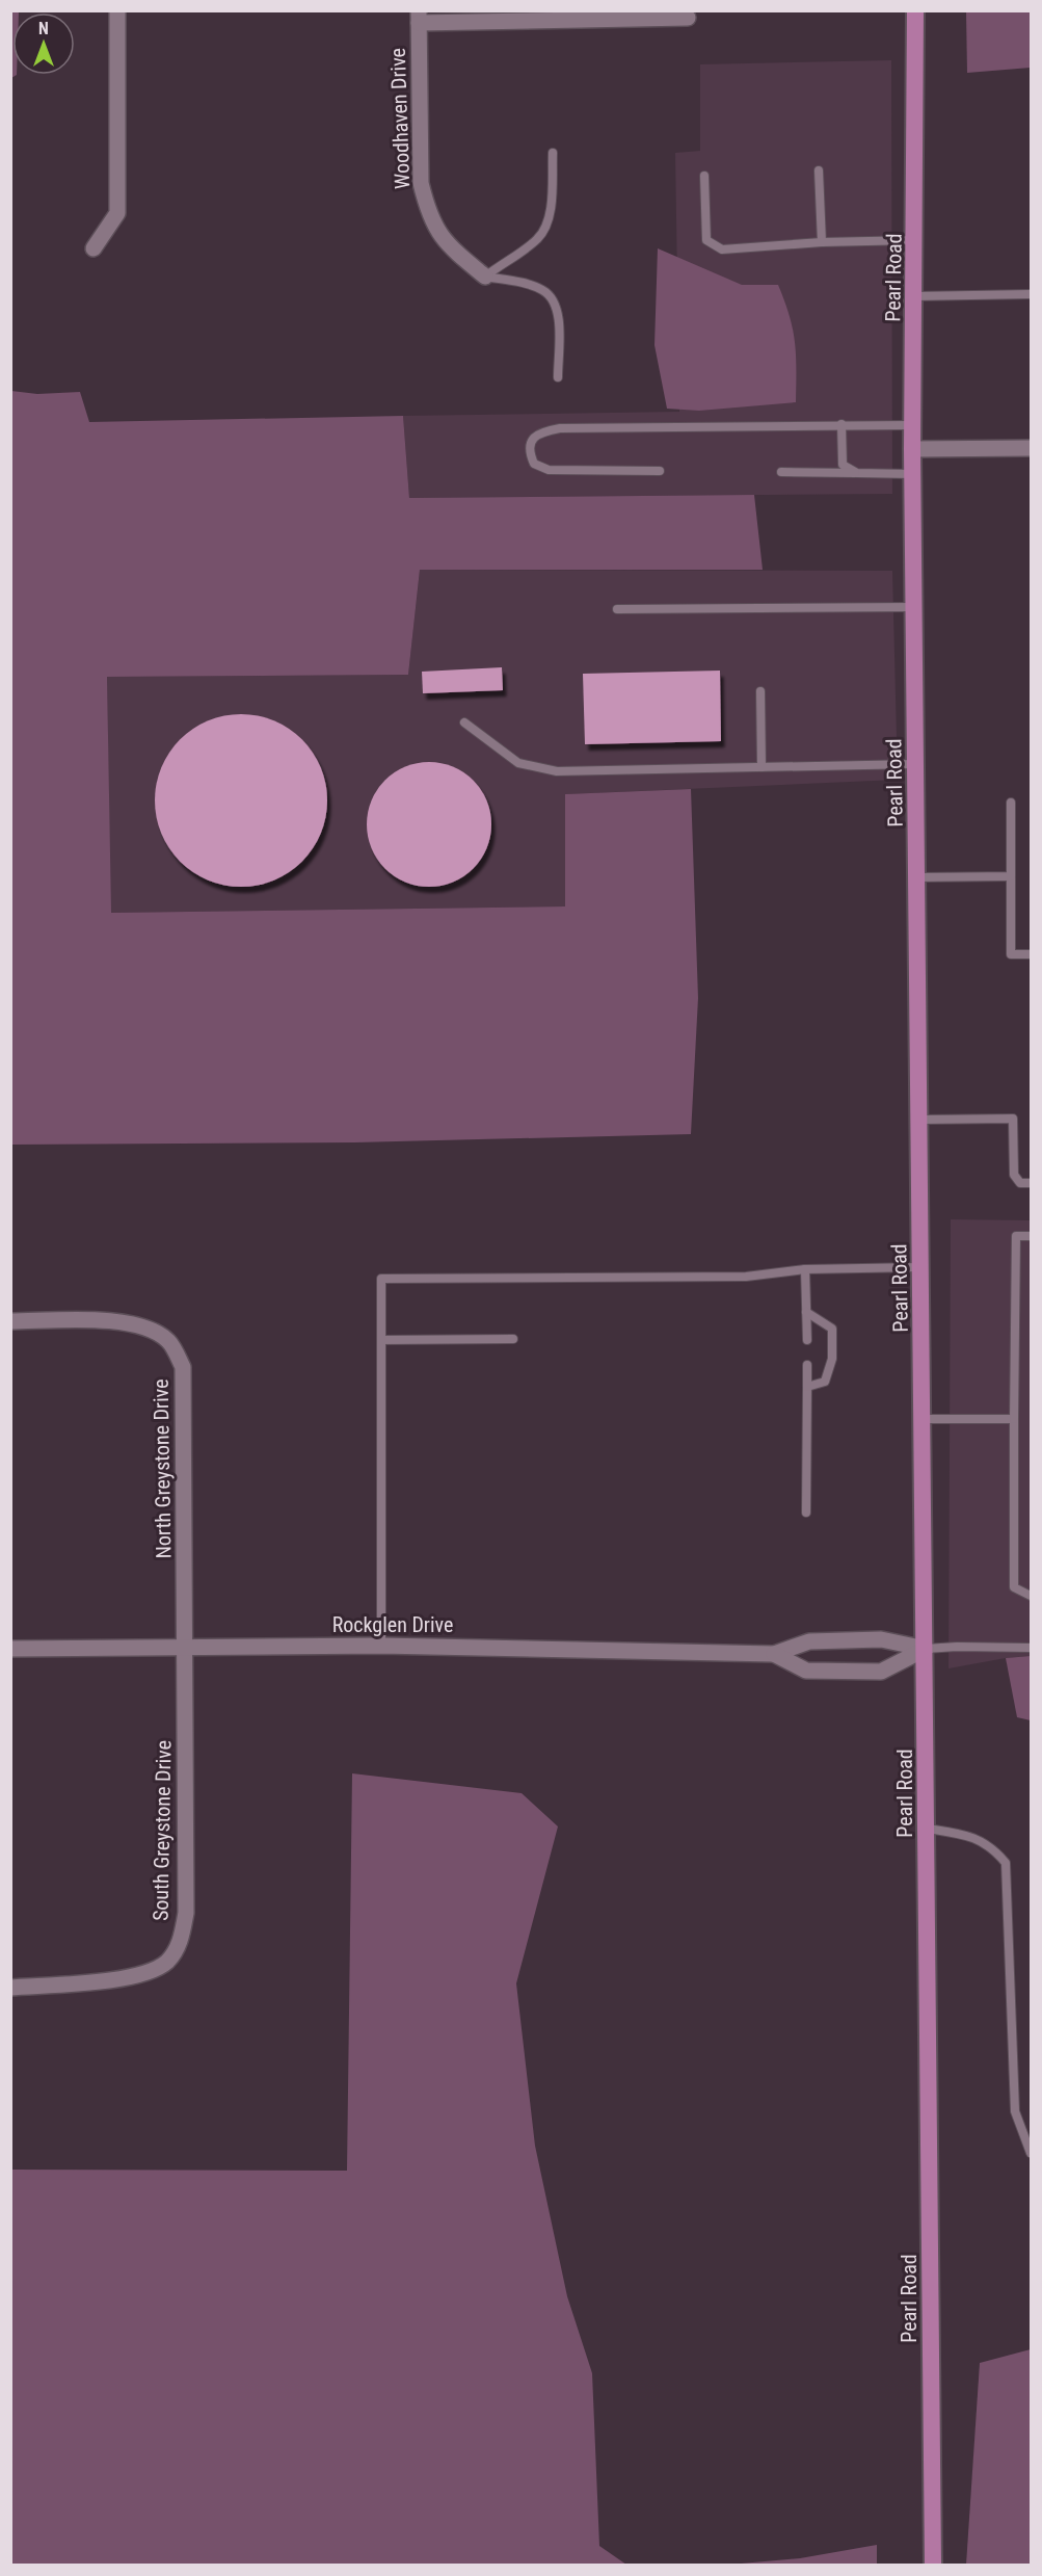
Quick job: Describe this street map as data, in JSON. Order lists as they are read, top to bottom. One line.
{"streets":{"main road":["Pearl Road"],"street":["Woodhaven Drive","North Greystone Drive","Rockglen Drive","South Greystone Drive"]},"crossings":[["Pearl Road","Rockglen Drive"],["North Greystone Drive","Rockglen Drive"],["North Greystone Drive","South Greystone Drive"],["Rockglen Drive","South Greystone Drive"]],"north":"top"}
